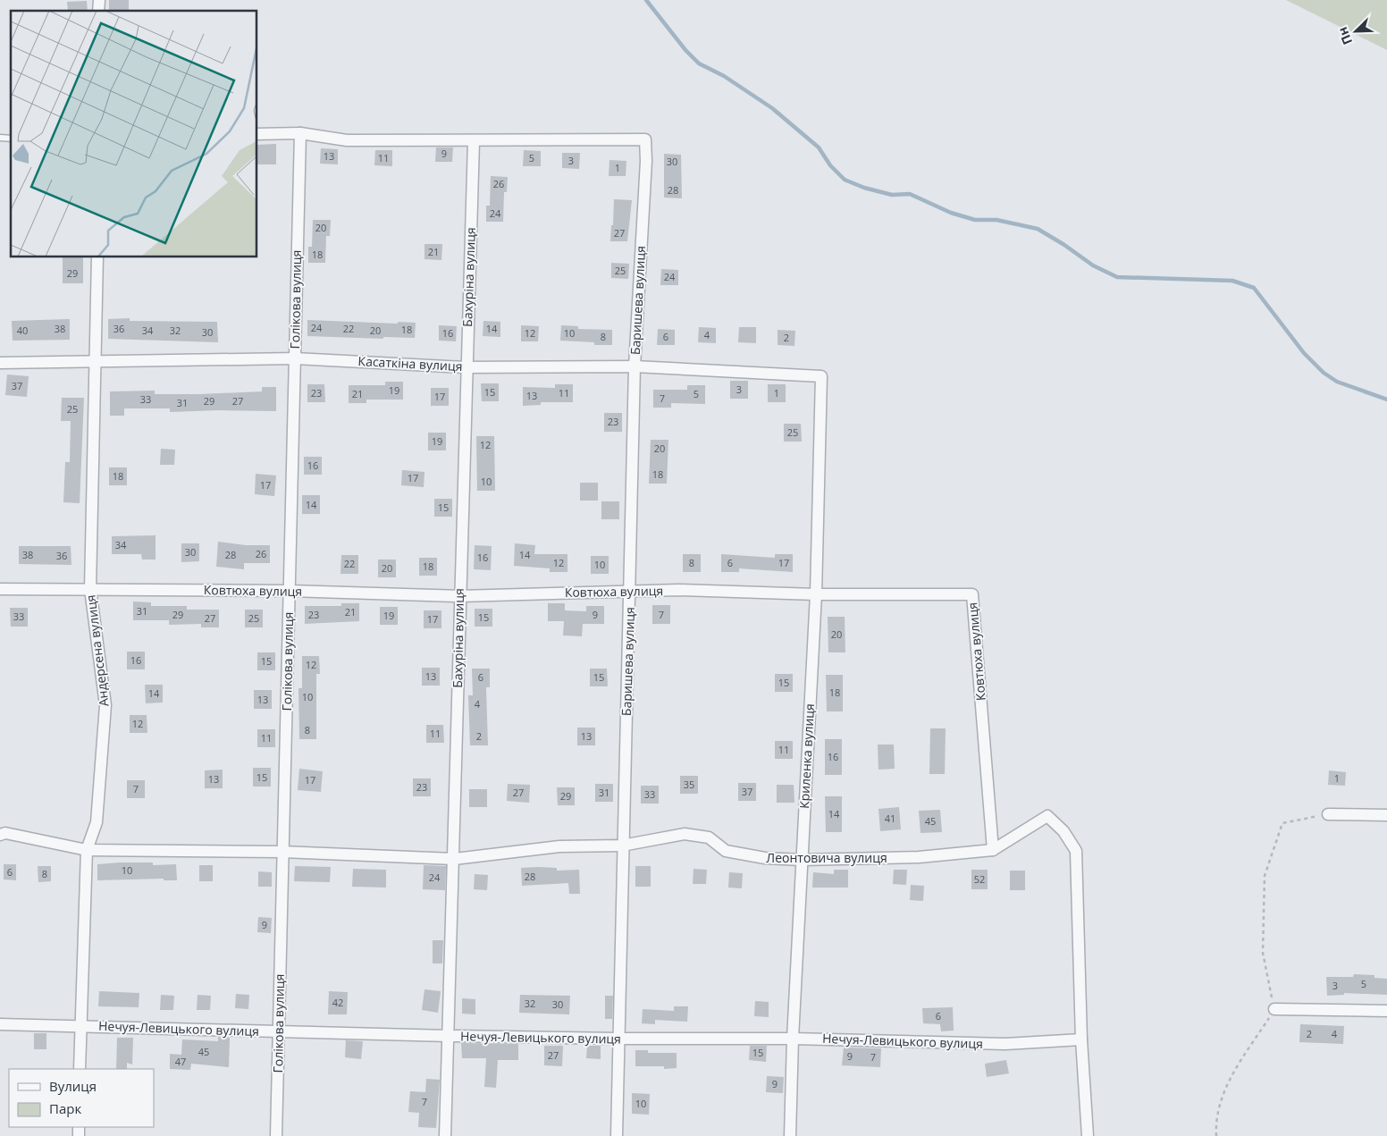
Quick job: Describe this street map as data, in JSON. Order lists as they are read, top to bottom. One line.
{"streets":{"street":["Бахуріна вулиця","Голікова вулиця","Баришева вулиця","Касаткіна вулиця","Ковтюха вулиця","Андерсена вулиця","Криленка вулиця","Леонтовича вулиця","Нечуя-Левицького вулиця"]},"crossings":[["Бахуріна вулиця","Баришева вулиця"],["Бахуріна вулиця","Касаткіна вулиця"],["Бахуріна вулиця","Ковтюха вулиця"],["Бахуріна вулиця","Леонтовича вулиця"],["Бахуріна вулиця","Нечуя-Левицького вулиця"],["Голікова вулиця","Касаткіна вулиця"],["Голікова вулиця","Ковтюха вулиця"],["Голікова вулиця","Леонтовича вулиця"],["Голікова вулиця","Нечуя-Левицького вулиця"],["Баришева вулиця","Касаткіна вулиця"],["Баришева вулиця","Ковтюха вулиця"],["Баришева вулиця","Леонтовича вулиця"],["Баришева вулиця","Нечуя-Левицького вулиця"],["Касаткіна вулиця","Андерсена вулиця"],["Касаткіна вулиця","Криленка вулиця"],["Ковтюха вулиця","Андерсена вулиця"],["Ковтюха вулиця","Криленка вулиця"],["Ковтюха вулиця","Леонтовича вулиця"],["Андерсена вулиця","Леонтовича вулиця"],["Андерсена вулиця","Нечуя-Левицького вулиця"],["Криленка вулиця","Леонтовича вулиця"],["Криленка вулиця","Нечуя-Левицького вулиця"]],"house_numbers":["9","13","11","5","3","30","1","26","28","24","20","27","21","18","25","29","24","24","38","36","22","14","18","40","34","32","20","30","16","12","10","4","8","6","2","37","3","19","15","23","11","1","21","5","13","17","7","33","29","27","31","25","23","25","19","12","20","16","18","18","17","10","17","14","15","34","30","26","38","28","14","36","16","12","8","6","17","22","10","18","20","31","21","29","23","9","7","19","33","15","27","25","17","20","16","15","12","13","6","15","15","18","14","10","13","4","12","8","11","2","13","11","11","16","15","1","13","17","35","23","7","37","27","31","33","29","14","41","45","10","6","8","28","24","52","9","5","3","42","32","30","6","2","4","45","15","27","9","7","47","9","7","10"],"legend":["Вулиця","Парк"],"north":"bottom left"}
